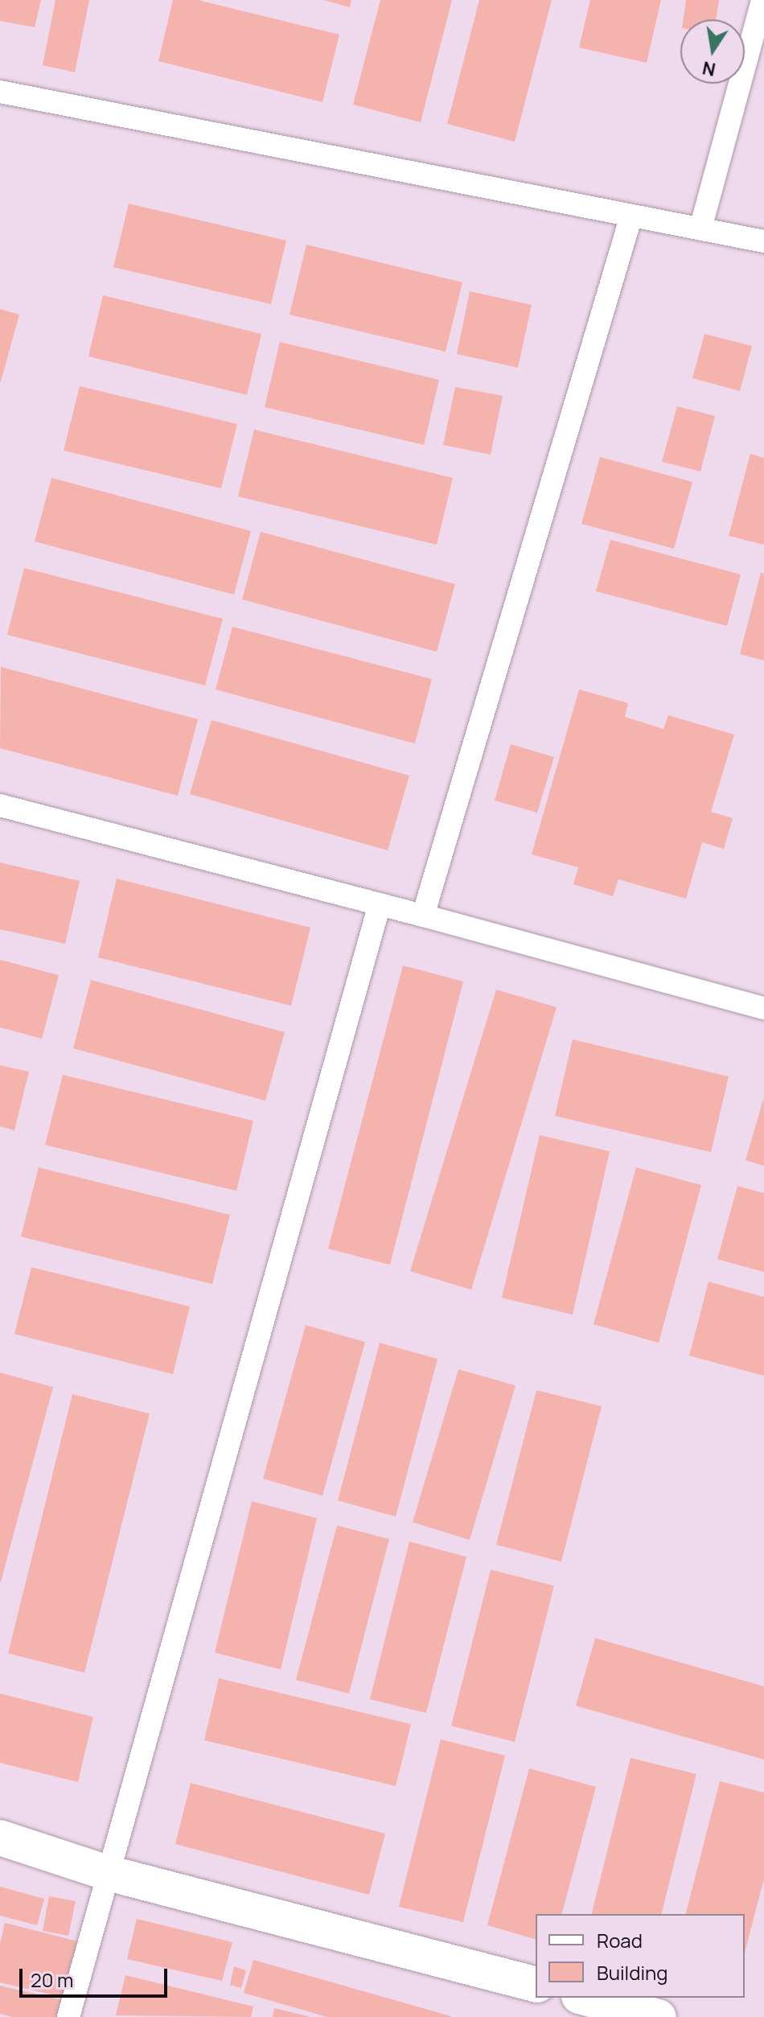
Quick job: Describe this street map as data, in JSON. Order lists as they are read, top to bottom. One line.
{"legend":["Road","Building"],"scale_bar":"20 m","north":"bottom"}
